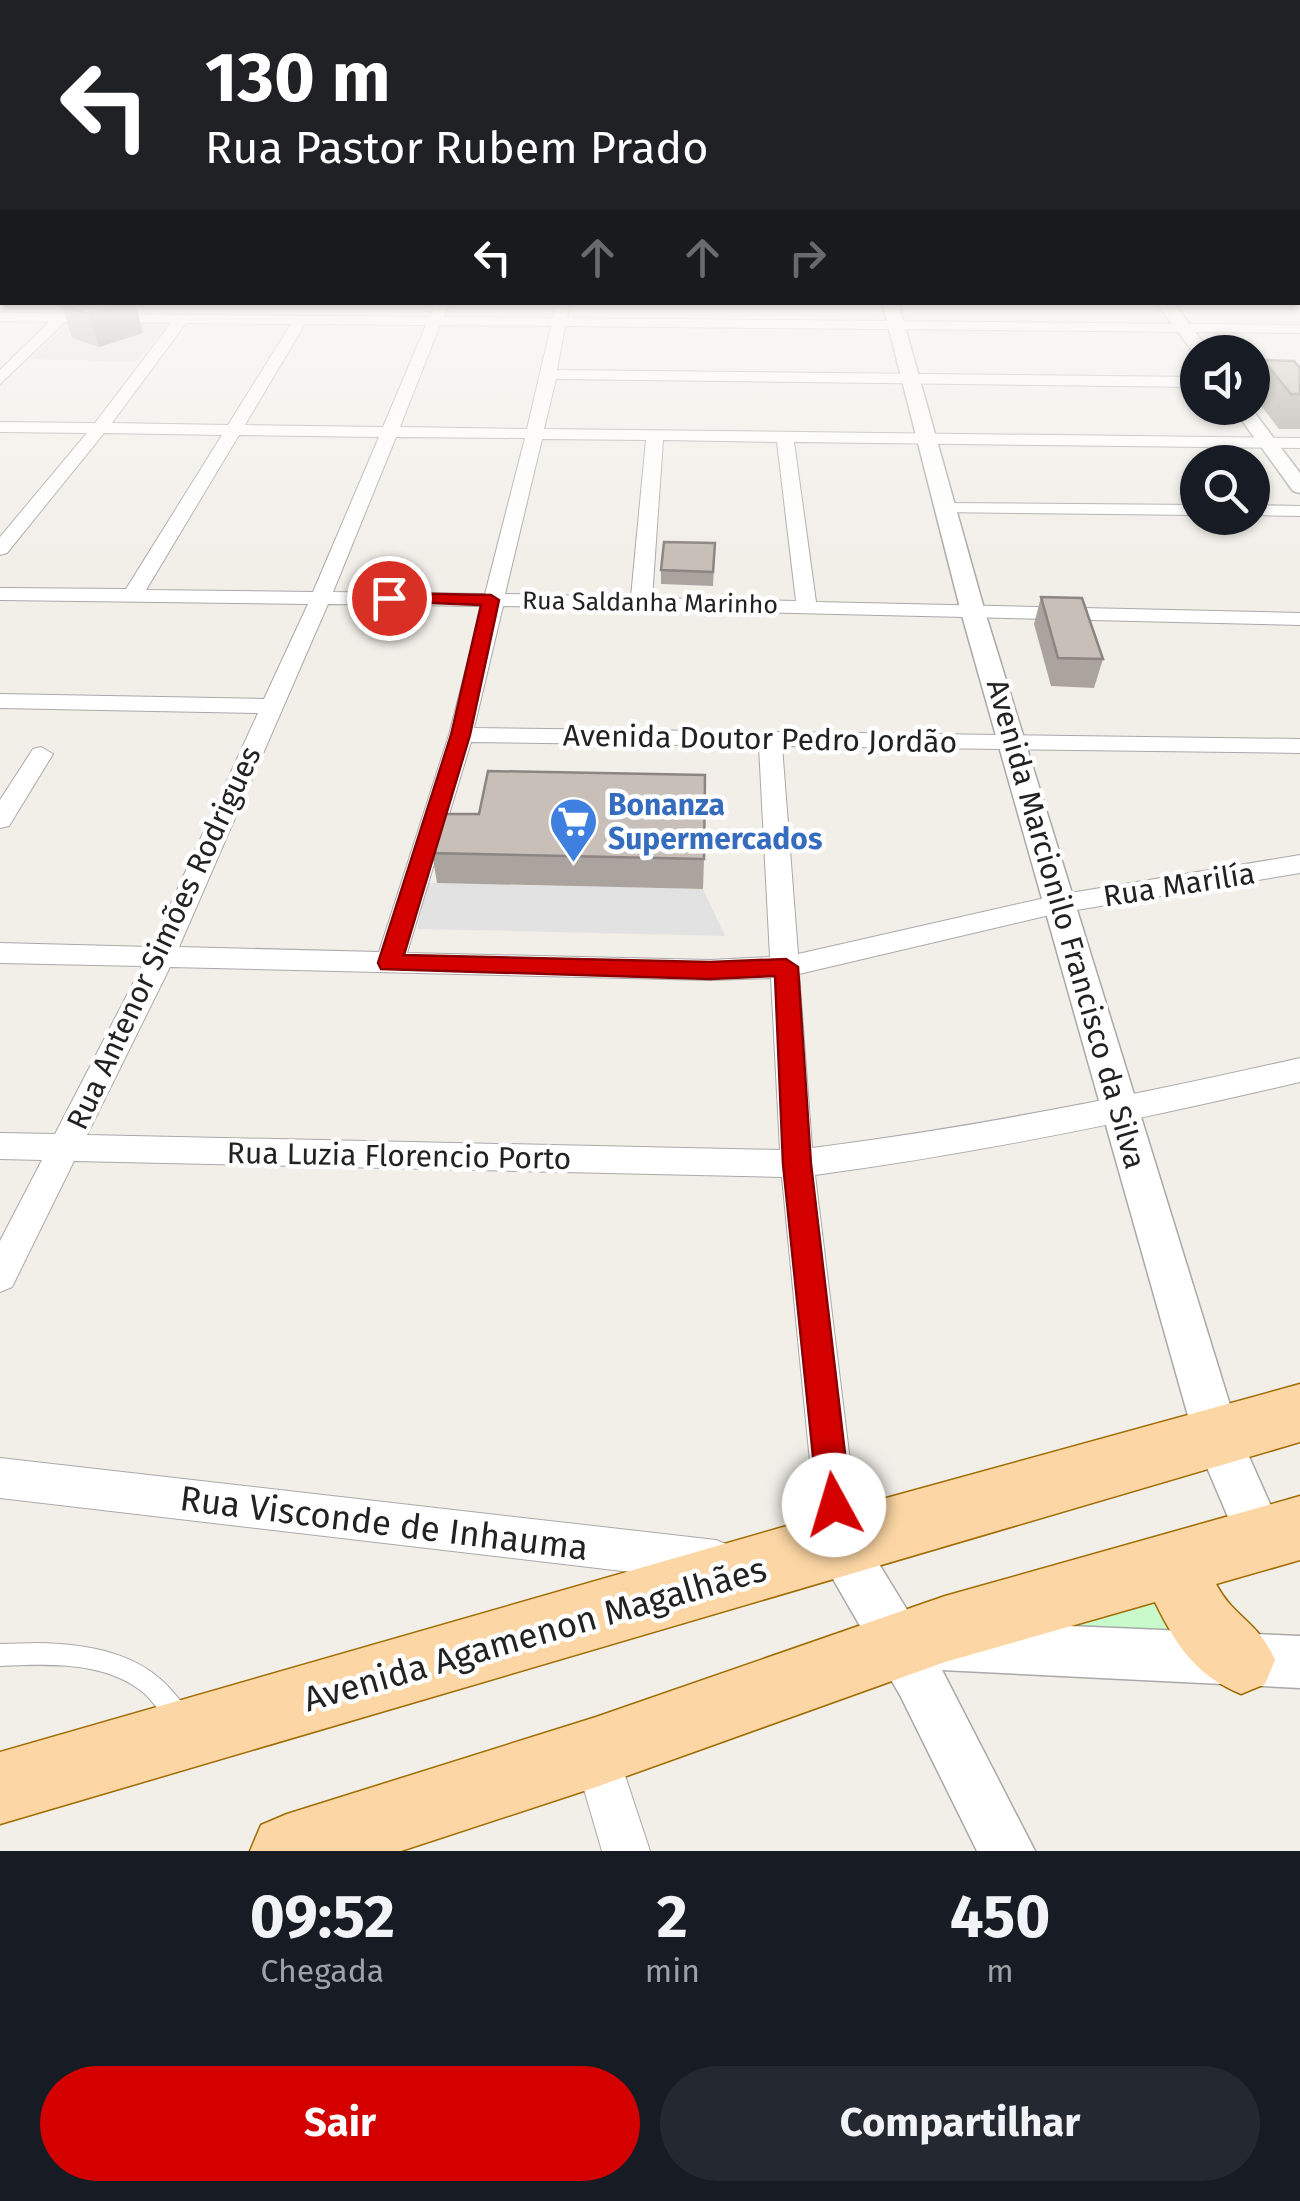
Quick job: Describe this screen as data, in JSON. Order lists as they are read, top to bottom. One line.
{"streets":{"main road":["Avenida Agamenon Magalhães"],"street":["Rua Saldanha Marinho","Avenida Doutor Pedro Jordão","Rua Marilía","Avenida Marcionilo Francisco da Silva","Rua Antenor Simões Rodrigues","Rua Luzia Florencio Porto","Rua Visconde de Inhauma"]},"crossings":[["Rua Saldanha Marinho","Avenida Marcionilo Francisco da Silva"],["Rua Saldanha Marinho","Rua Antenor Simões Rodrigues"],["Avenida Doutor Pedro Jordão","Avenida Marcionilo Francisco da Silva"],["Rua Marilía","Avenida Marcionilo Francisco da Silva"],["Rua Marilía","Rua Antenor Simões Rodrigues"],["Avenida Marcionilo Francisco da Silva","Rua Luzia Florencio Porto"],["Avenida Marcionilo Francisco da Silva","Avenida Agamenon Magalhães"],["Rua Antenor Simões Rodrigues","Rua Luzia Florencio Porto"],["Rua Visconde de Inhauma","Avenida Agamenon Magalhães"]],"places":{"supermarket":["Bonanza Supermercados"]},"page":{"turn":["130 m","Rua Pastor Rubem Prado"],"eta":["09:52","Chegada","2","min","450","m"],"buttons":["Sair","Compartilhar"]}}
